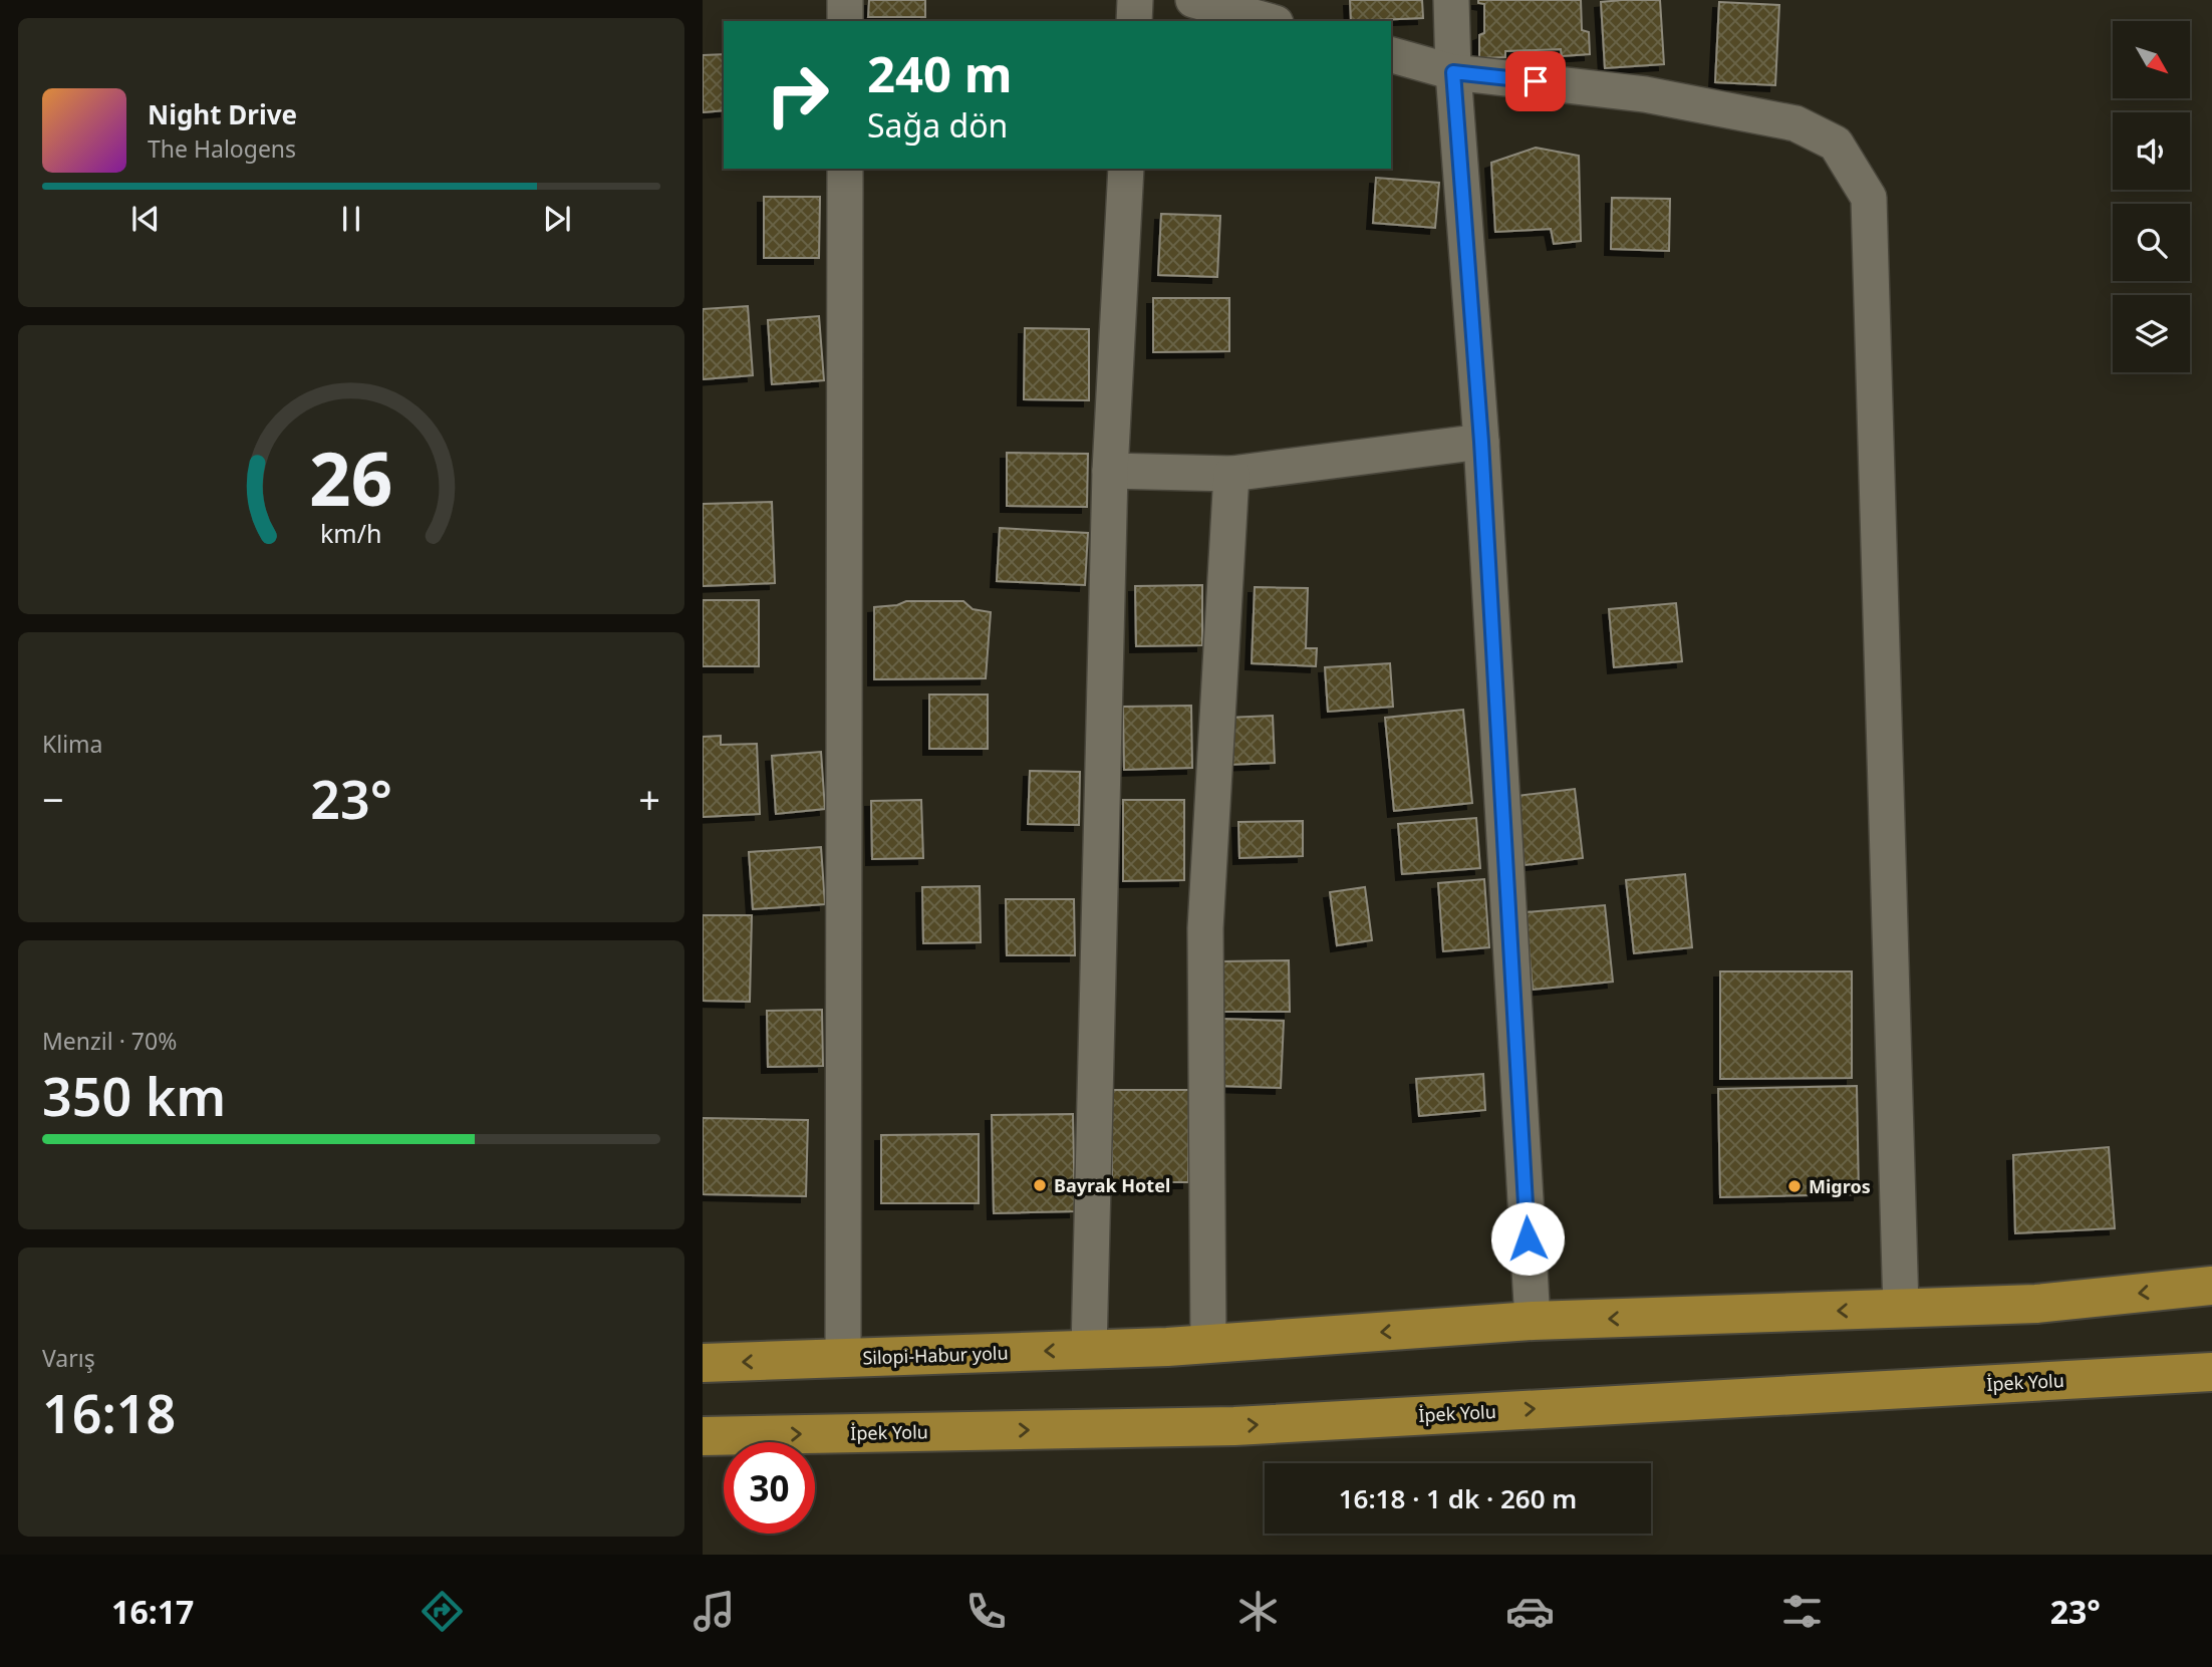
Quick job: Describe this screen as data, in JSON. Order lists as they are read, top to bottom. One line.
{"streets":{"highway":["Silopi-Habur yolu","İpek Yolu"]},"one_way":["Silopi-Habur yolu","İpek Yolu"],"places":["Bayrak Hotel","Migros"],"north":"bottom right","page":{"turn":["240 m","Sağa dön"],"song":["Night Drive","The Halogens"],"tile":["Klima",["Menzil · 70%","350 km"],["Varış","16:18"]],"heat":["−","23°","+"],"limit":"30","trip":"16:18 · 1 dk · 260 m","tabs":["16:17","23°"],"gauge":["26","km/h"]}}
